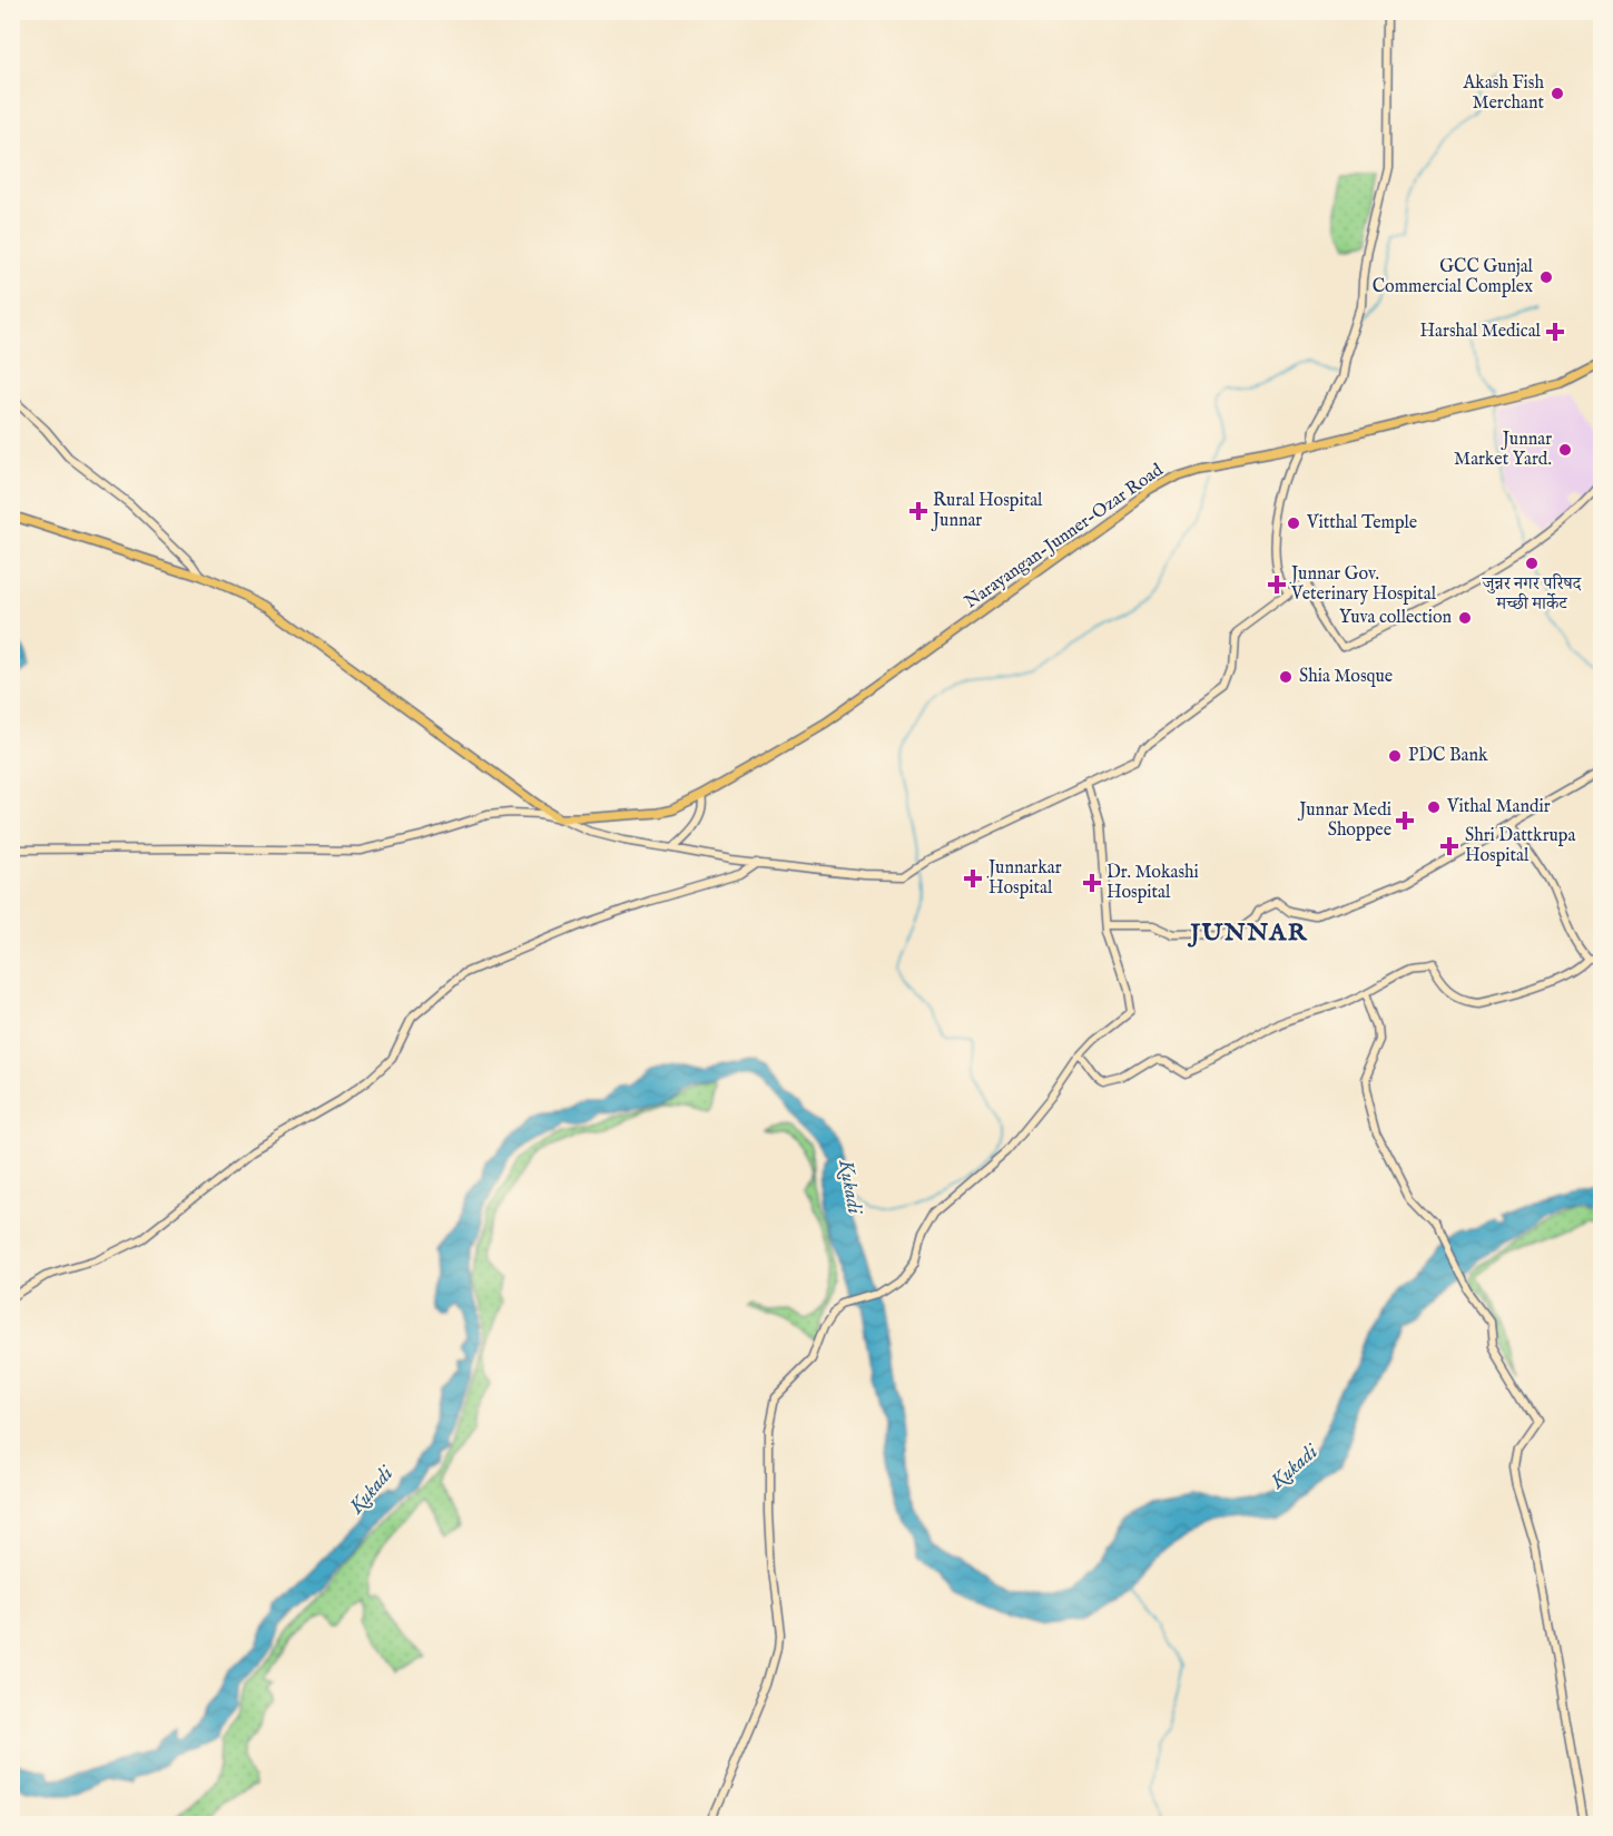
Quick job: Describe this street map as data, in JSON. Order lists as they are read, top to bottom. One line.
{"streets":{"main road":["Narayangan-Junner-Ozar Road"]},"districts":["JUNNAR"],"water":["Kukadi"],"places":{"other":["Akash Fish Merchant","GCC Gunjal Commercial Complex","Junnar Market Yard.","Vitthal Temple","जुन्नर नगर परिषद मच्छी मार्केट","Yuva collection","Shia Mosque","PDC Bank","Vithal Mandir"],"health":["Harshal Medical","Rural Hospital Junnar","Junnar Gov. Veterinary Hospital","Junnar Medi Shoppee","Shri Dattkrupa Hospital","Junnarkar Hospital","Dr. Mokashi Hospital"]}}
